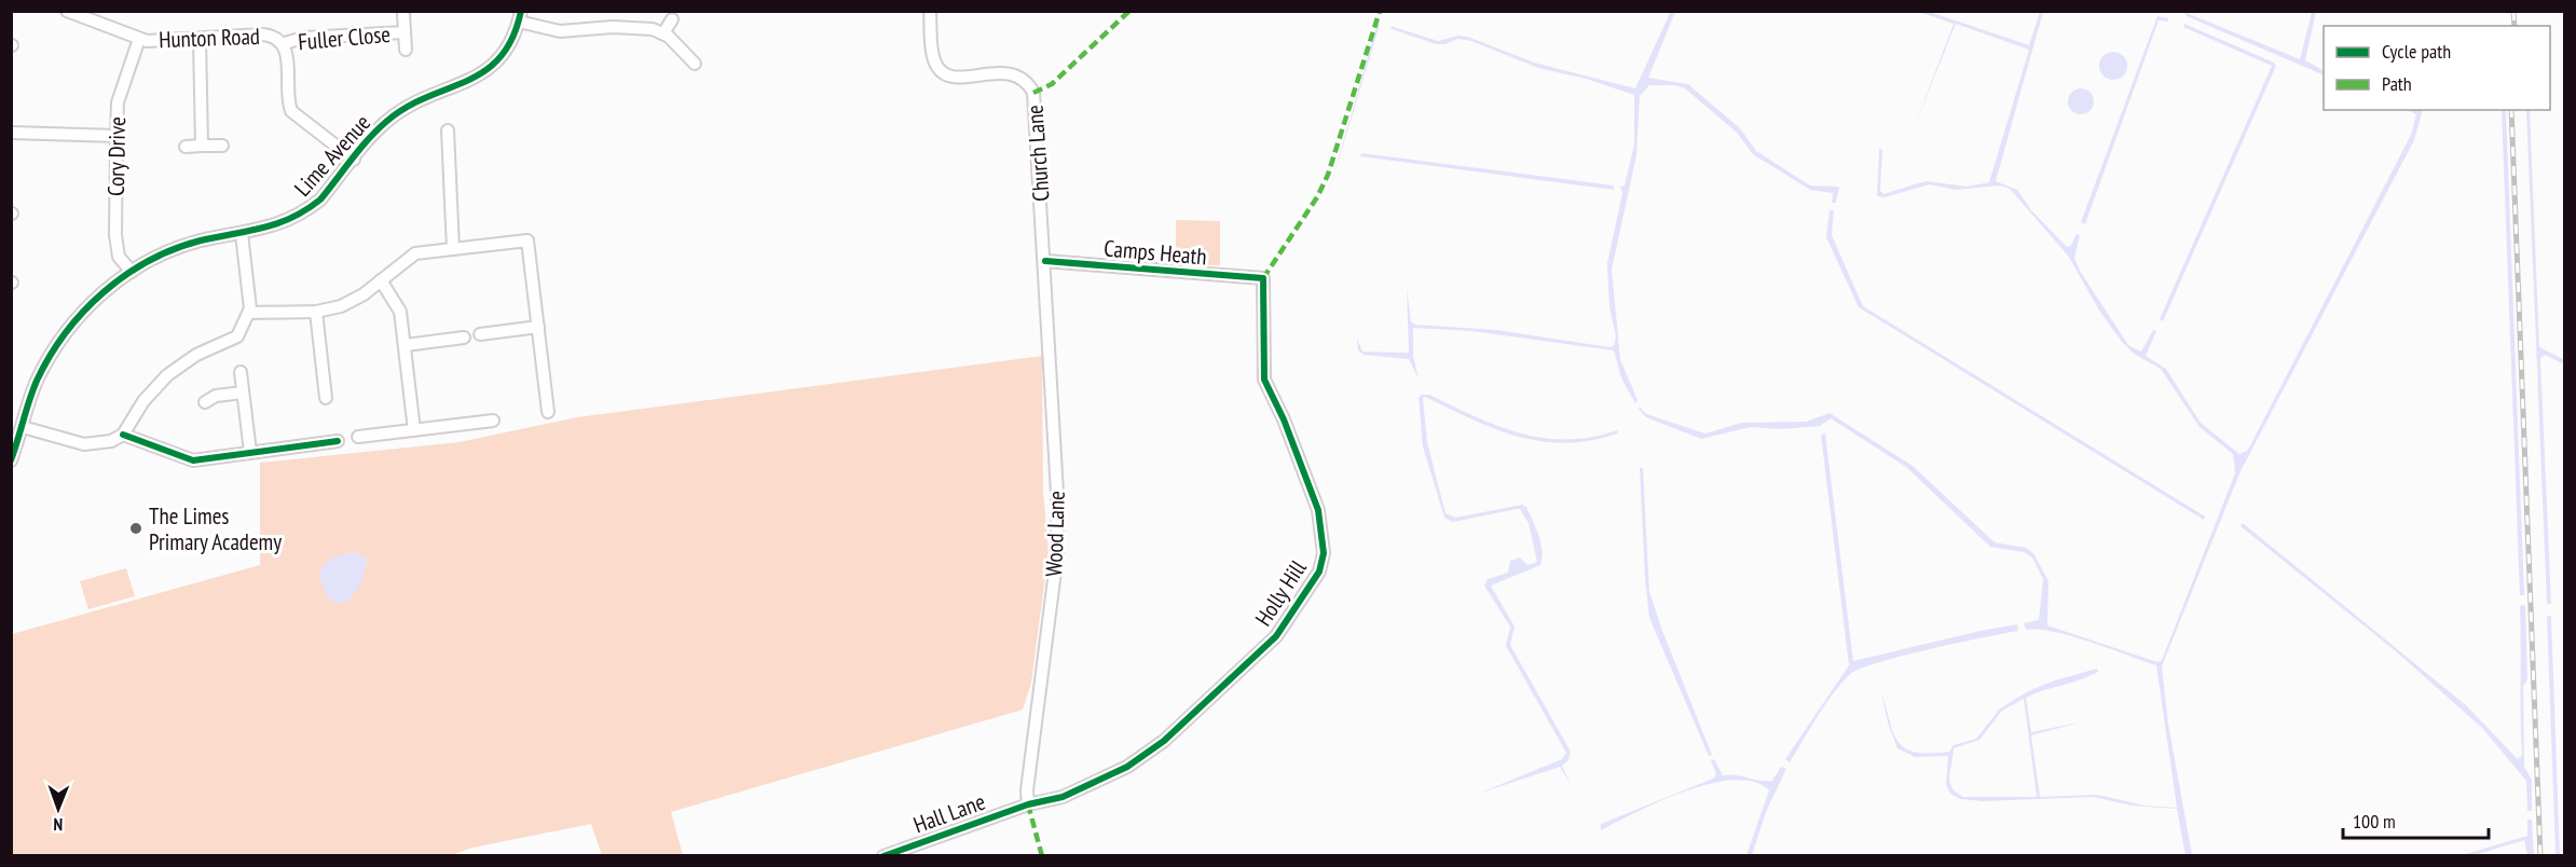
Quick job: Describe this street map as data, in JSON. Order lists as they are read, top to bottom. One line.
{"streets":{"street":["Hunton Road","Fuller Close","Church Lane","Lime Avenue","Cory Drive","Camps Heath","Wood Lane","Holly Hill","Hall Lane"]},"crossings":[["Hunton Road","Fuller Close"],["Hunton Road","Lime Avenue"],["Hunton Road","Cory Drive"],["Church Lane","Camps Heath"],["Church Lane","Wood Lane"],["Lime Avenue","Cory Drive"],["Camps Heath","Wood Lane"],["Camps Heath","Holly Hill"],["Wood Lane","Holly Hill"],["Wood Lane","Hall Lane"],["Holly Hill","Hall Lane"]],"places":["The Limes Primary Academy"],"legend":["Cycle path","Path"],"scale_bar":"100 m","north":"bottom"}
